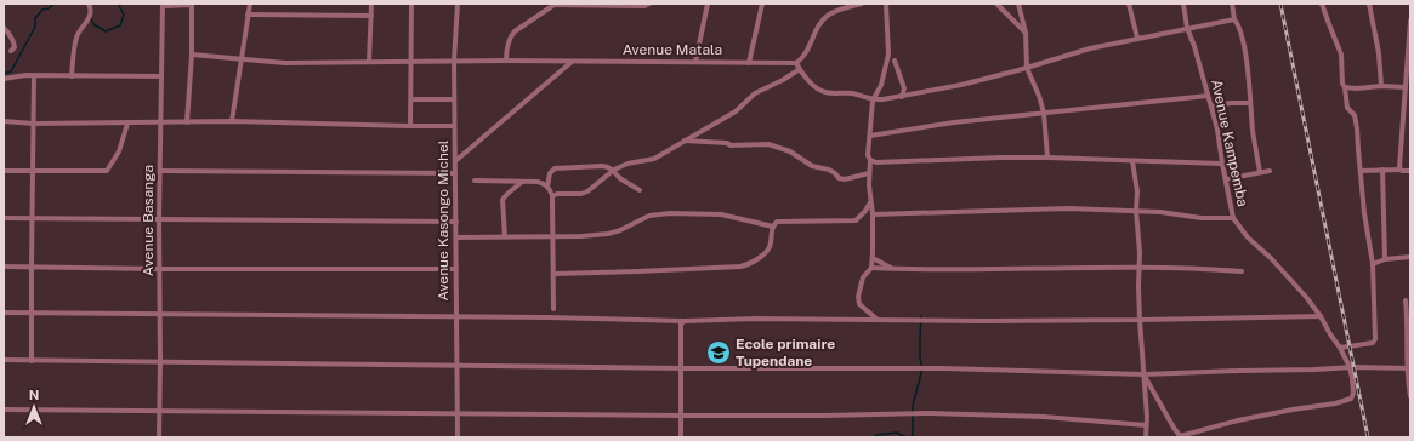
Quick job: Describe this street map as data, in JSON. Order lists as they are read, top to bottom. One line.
{"streets":{"street":["Avenue Matala","Avenue Kampemba","Avenue Basanga","Avenue Kasongo Michel"]},"crossings":[["Avenue Matala","Avenue Kasongo Michel"]],"places":{"school or university":["Ecole primaire Tupendane"]},"north":"top"}
